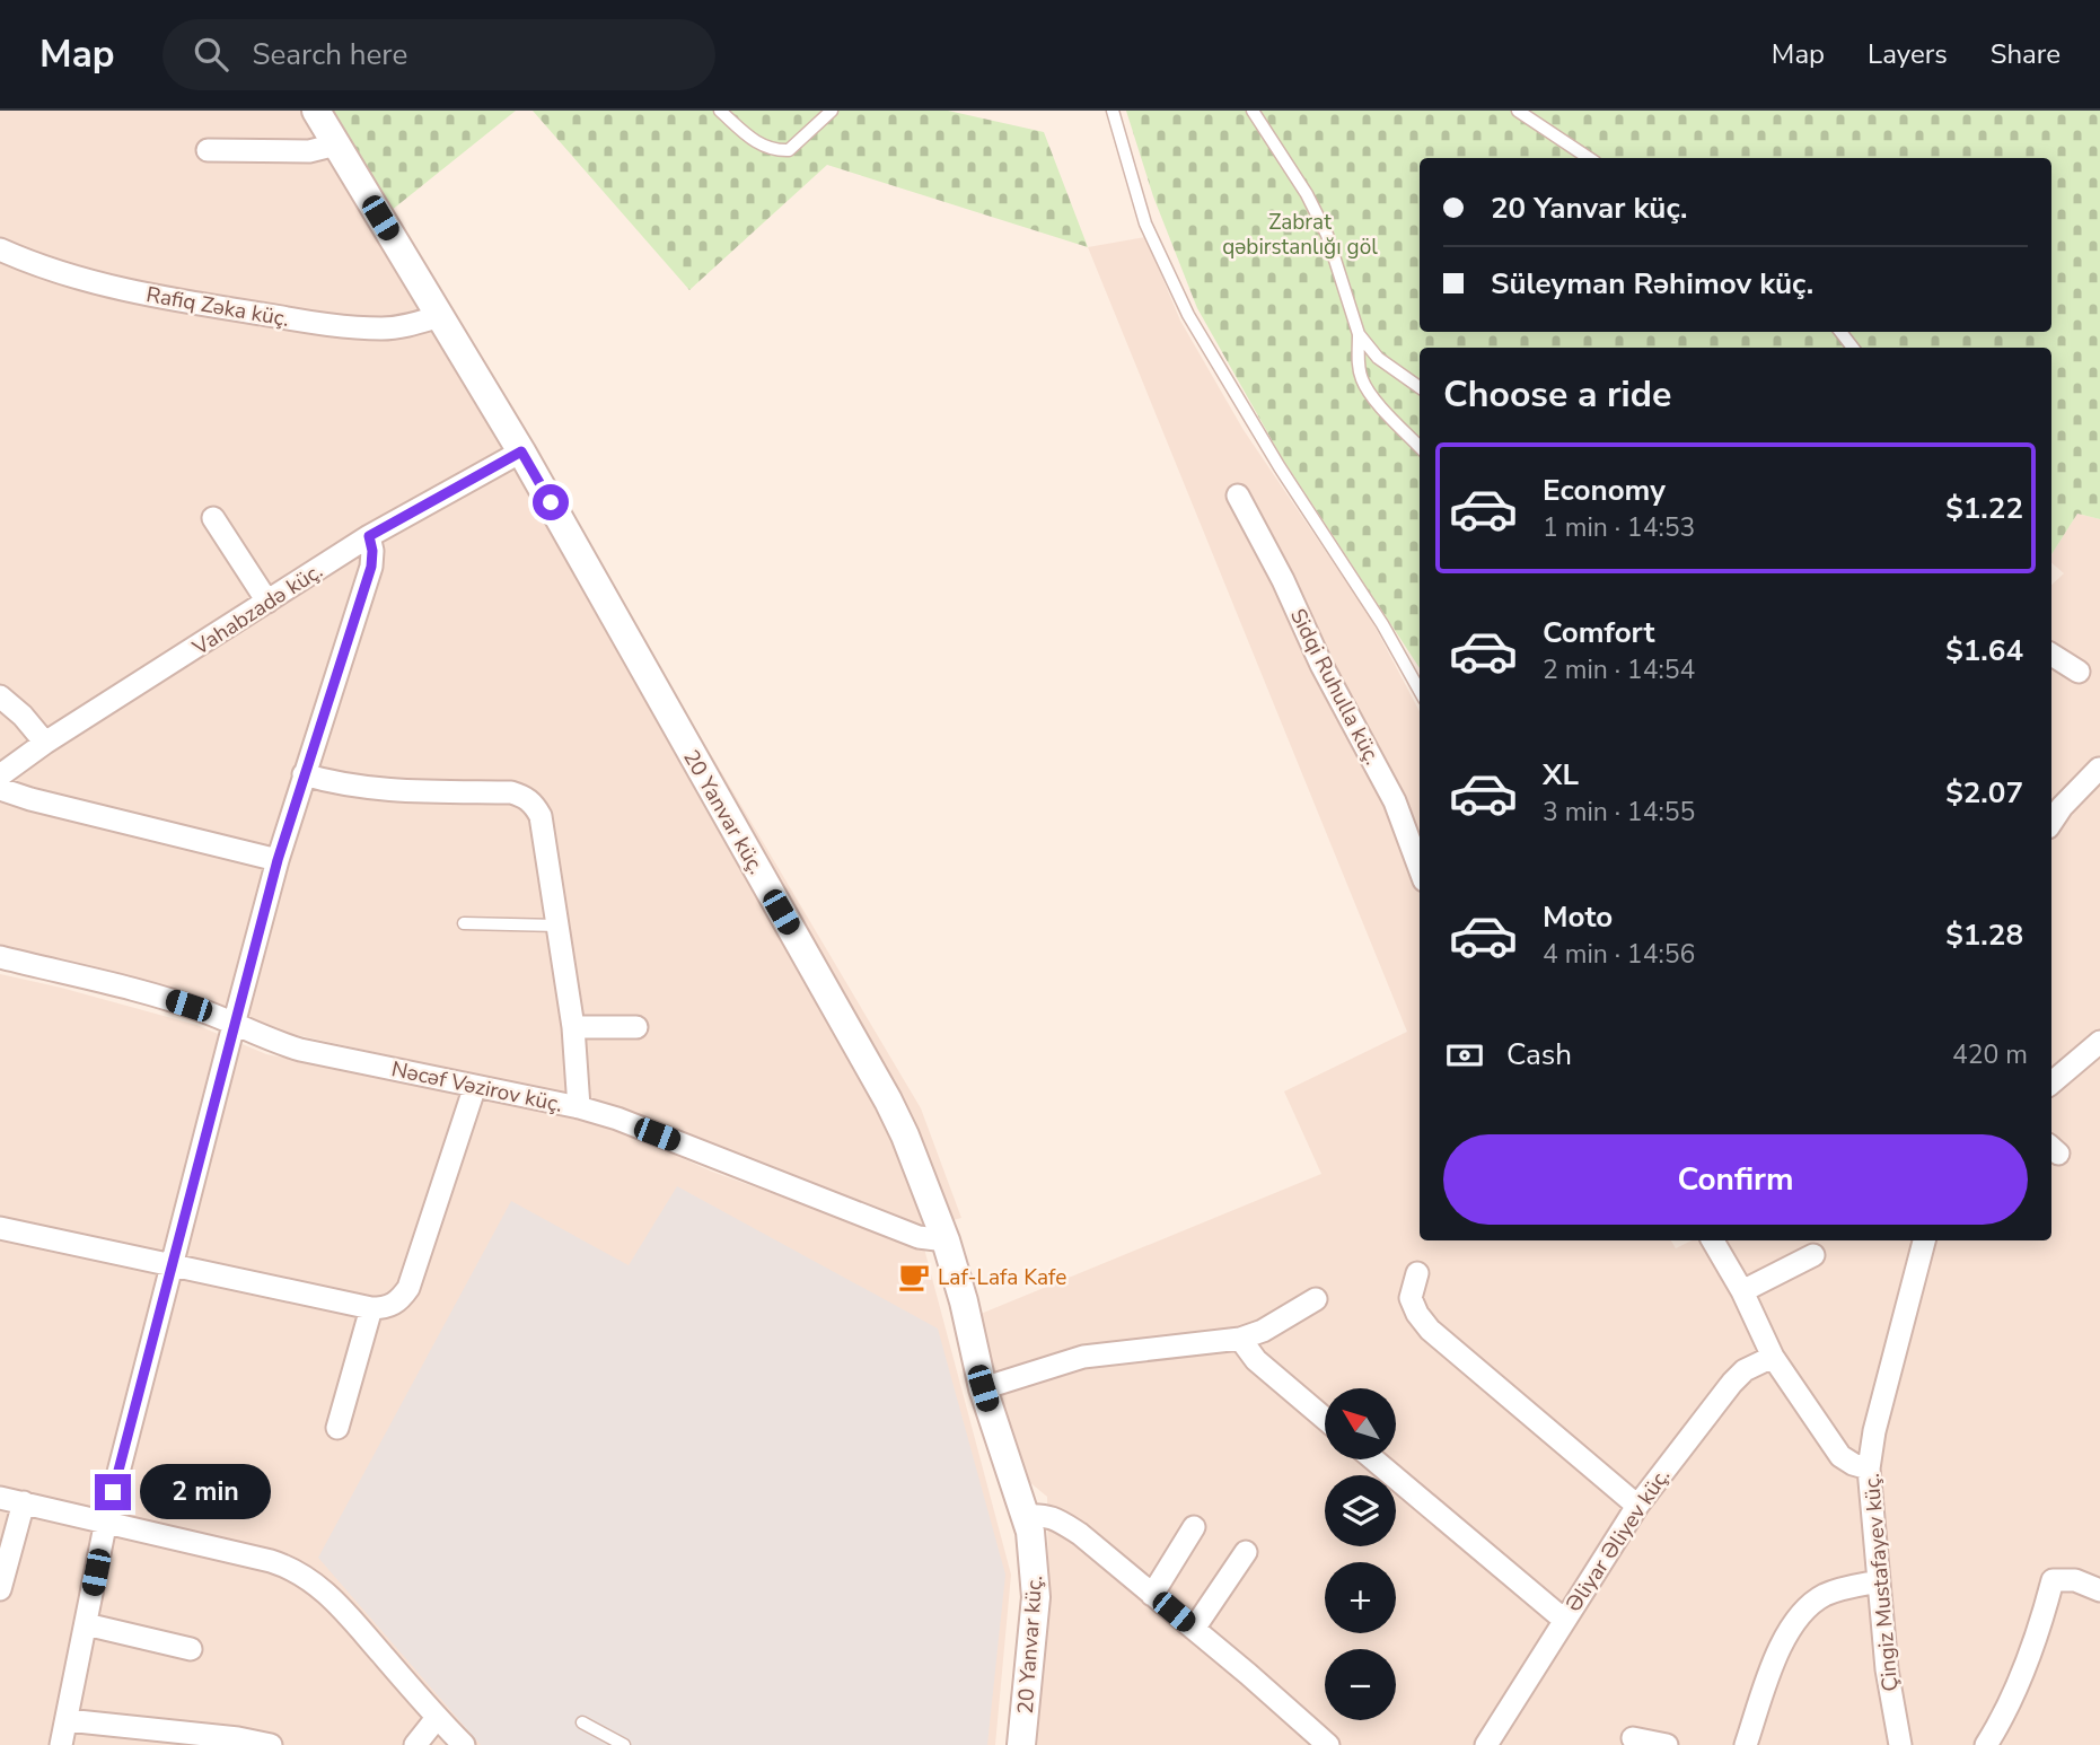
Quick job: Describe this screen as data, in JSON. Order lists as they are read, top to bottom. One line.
{"streets":{"street":["Rafiq Zəka küç.","Vahabzadə küç.","Sidqi Ruhulla küç.","20 Yanvar küç.","Nəcəf Vəzirov küç.","Əliyar Əliyev küç.","Çingiz Mustafayev küç."]},"crossings":[["Rafiq Zəka küç.","20 Yanvar küç."],["Vahabzadə küç.","20 Yanvar küç."],["20 Yanvar küç.","Nəcəf Vəzirov küç."]],"parks":["Zabrat qəbirstanlığı göl"],"places":{"cafe":["Laf-Lafa Kafe"]},"north":"top left","page":{"header":"Map","search":"Search here","nav":["Map","Layers","Share"],"banner":["20 Yanvar küç.","Süleyman Rəhimov küç."],"heading":"Choose a ride","list":[{"name":"Economy","note":"1 min · 14:53","value":"$1.22"},{"name":"Comfort","note":"2 min · 14:54","value":"$1.64"},{"name":"XL","note":"3 min · 14:55","value":"$2.07"},{"name":"Moto","note":"4 min · 14:56","value":"$1.28"}],"pay":["Cash","420 m"],"buttons":"Confirm","map_buttons":["+","−"],"bubble":"2 min"}}
